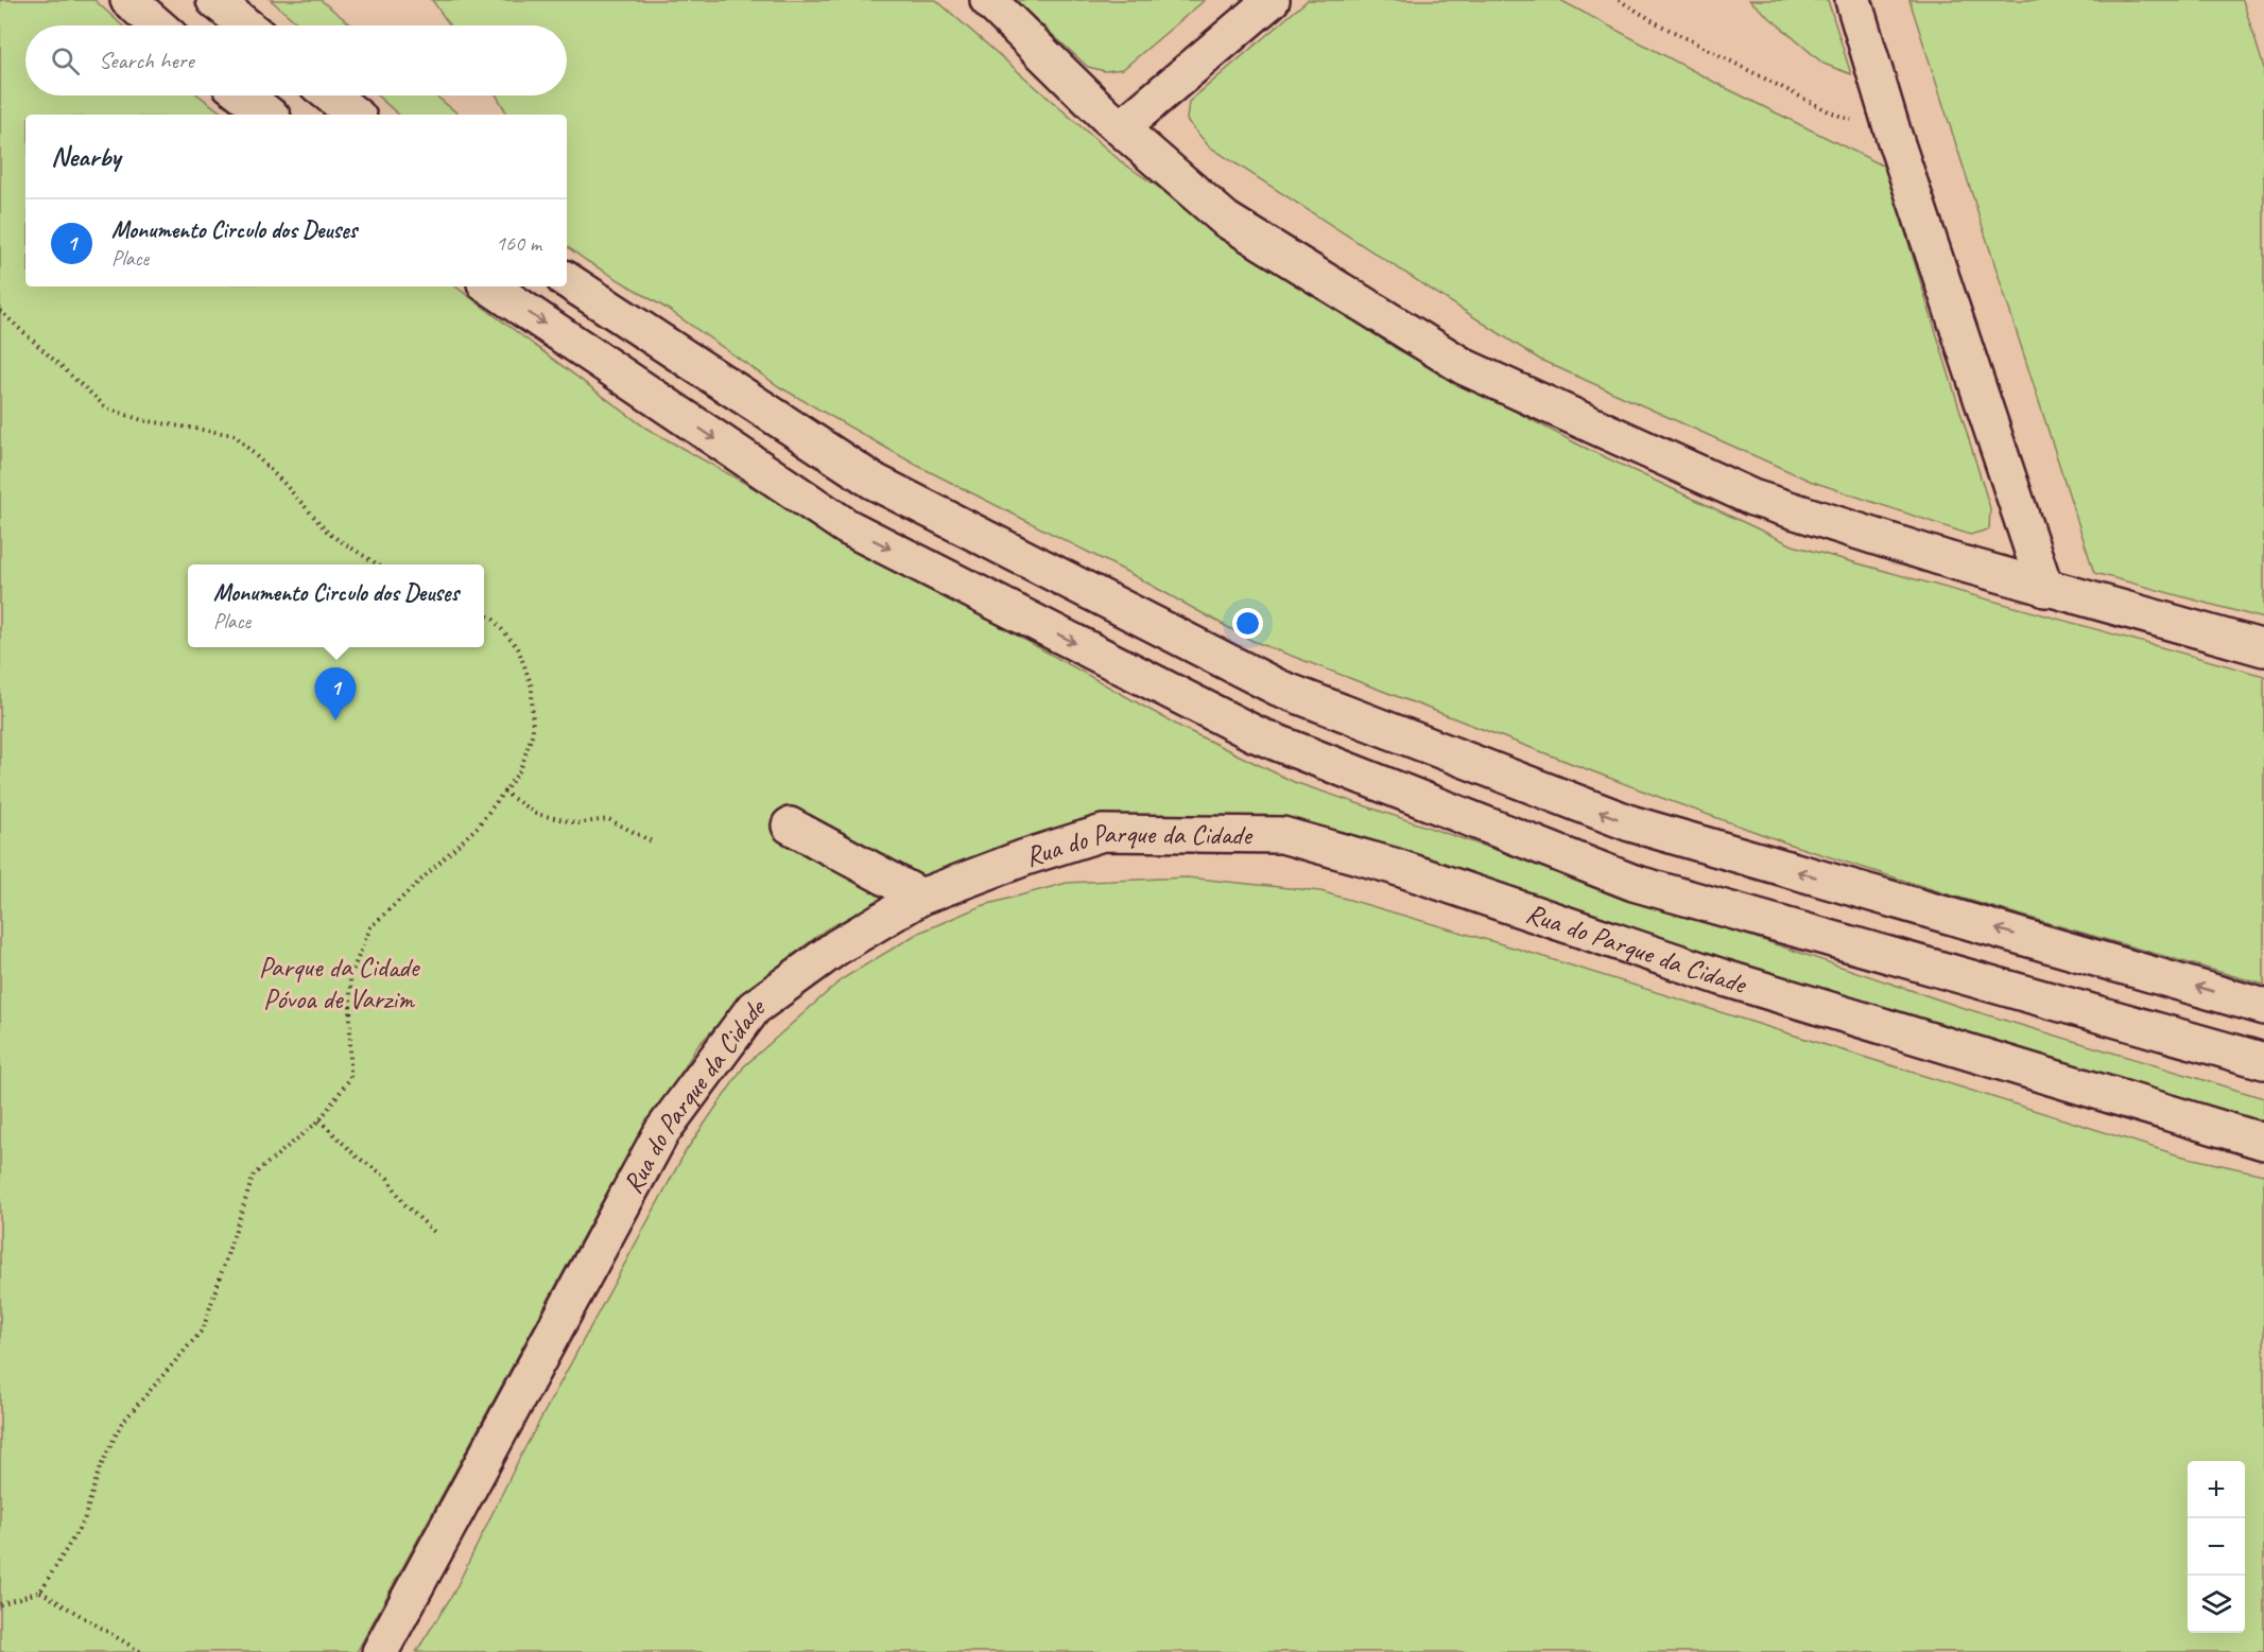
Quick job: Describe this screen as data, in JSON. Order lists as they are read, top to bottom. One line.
{"streets":{"street":["Rua do Parque da Cidade"]},"parks":["Parque da Cidade Póvoa de Varzim"],"page":{"search":"Search here","heading":"Nearby","list":[{"mark":"1","name":"Monumento Circulo dos Deuses","note":"Place","value":"160 m"}],"popup":["Monumento Circulo dos Deuses","Place"],"pins":"1","map_buttons":["+","−"]}}
